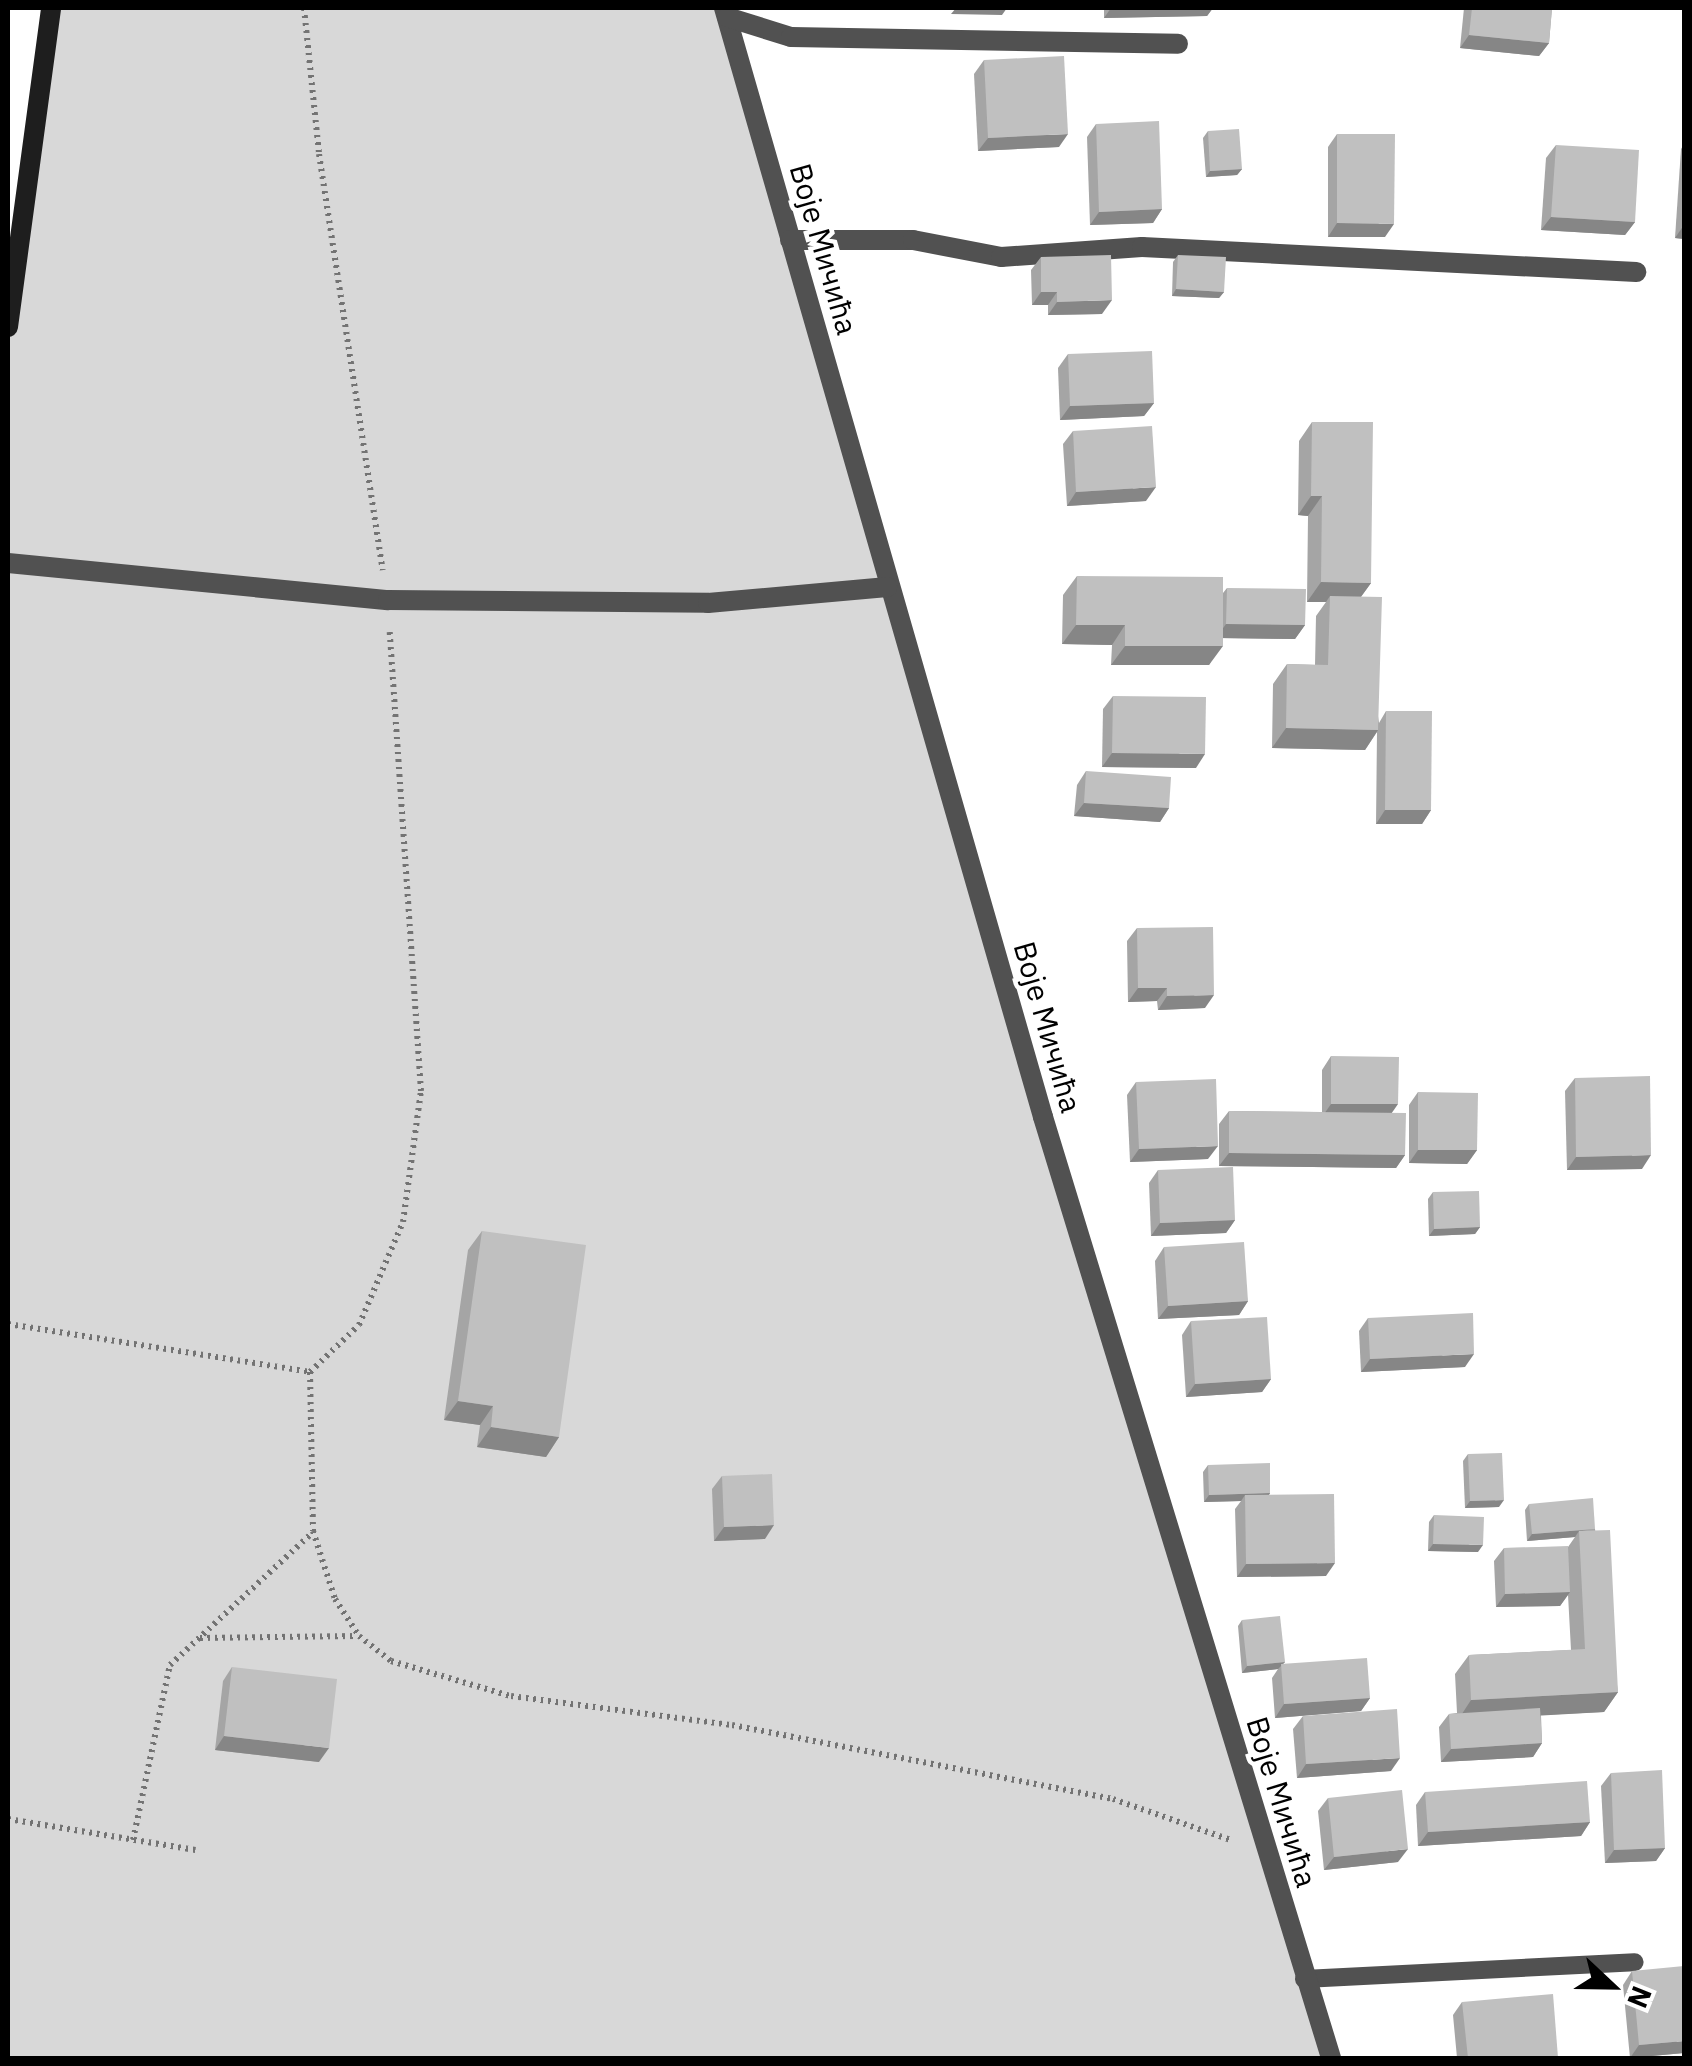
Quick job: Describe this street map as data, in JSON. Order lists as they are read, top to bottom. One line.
{"streets":{"street":["Воје Мичића"]},"north":"right"}
